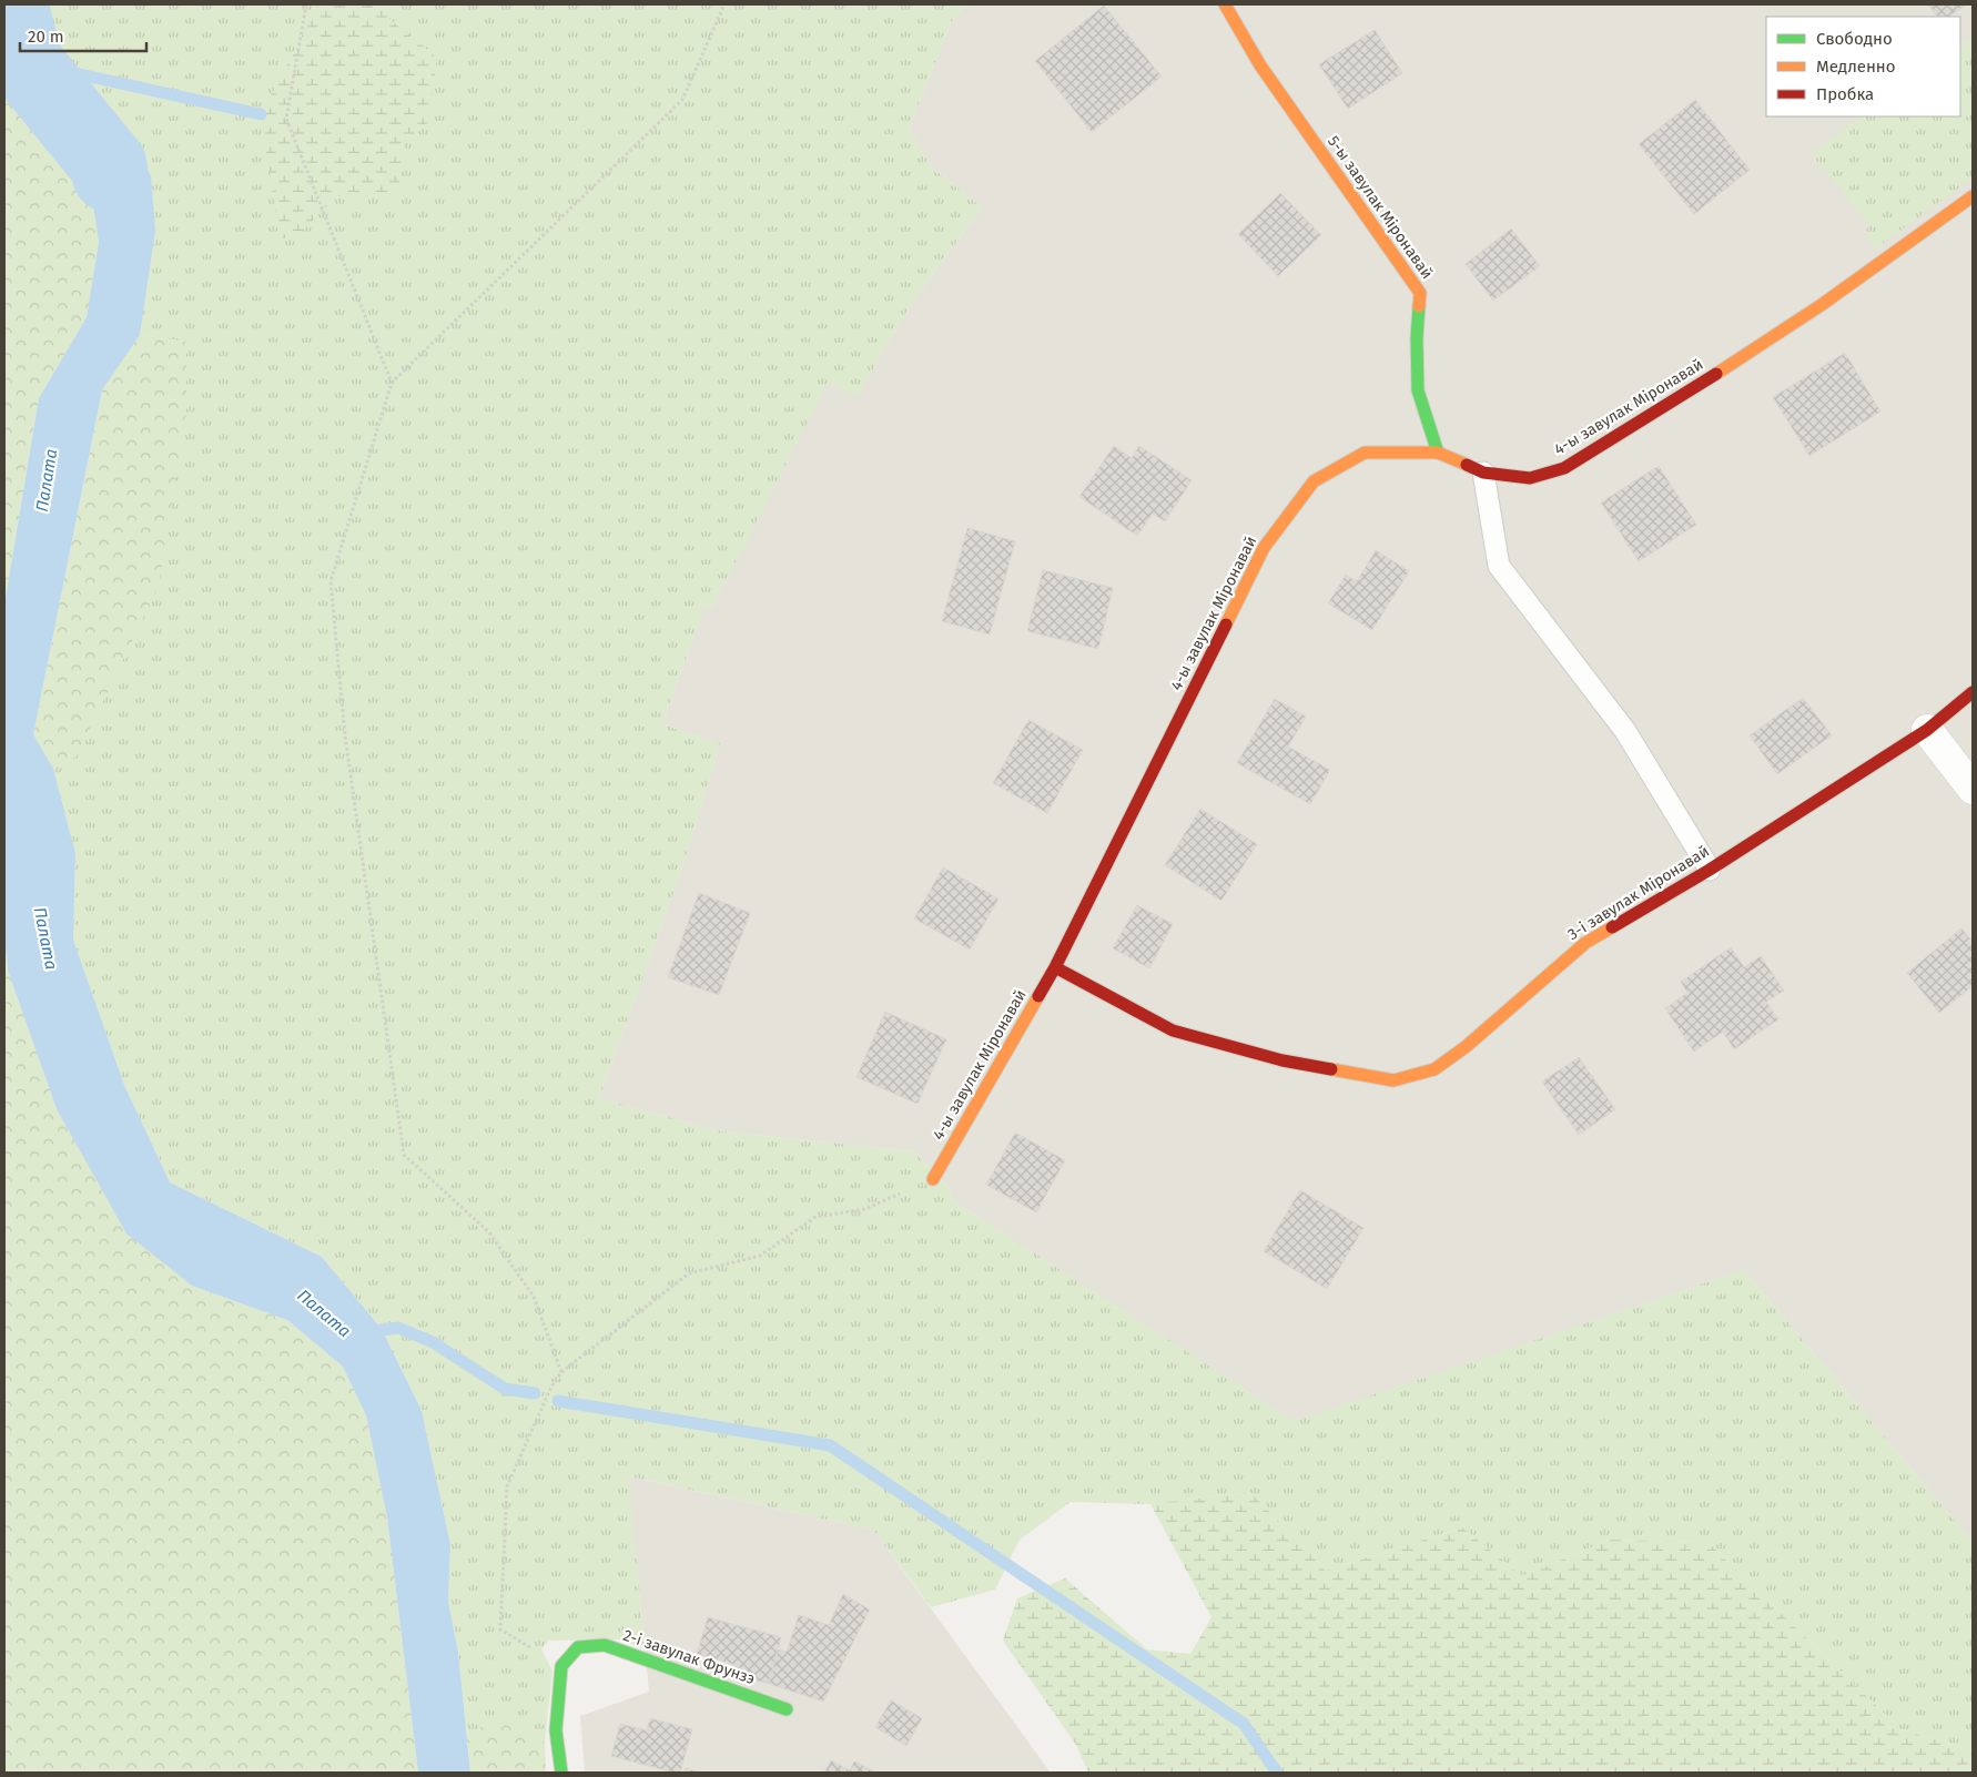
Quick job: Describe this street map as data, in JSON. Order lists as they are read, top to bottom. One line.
{"streets":{"street":["5-ы завулак Міронавай","4-ы завулак Міронавай","3-і завулак Міронавай","2-і завулак Фрунзэ"]},"crossings":[["5-ы завулак Міронавай","4-ы завулак Міронавай"],["4-ы завулак Міронавай","3-і завулак Міронавай"]],"water":["Палата"],"legend":["Свободно","Медленно","Пробка"],"scale_bar":"20 m"}
